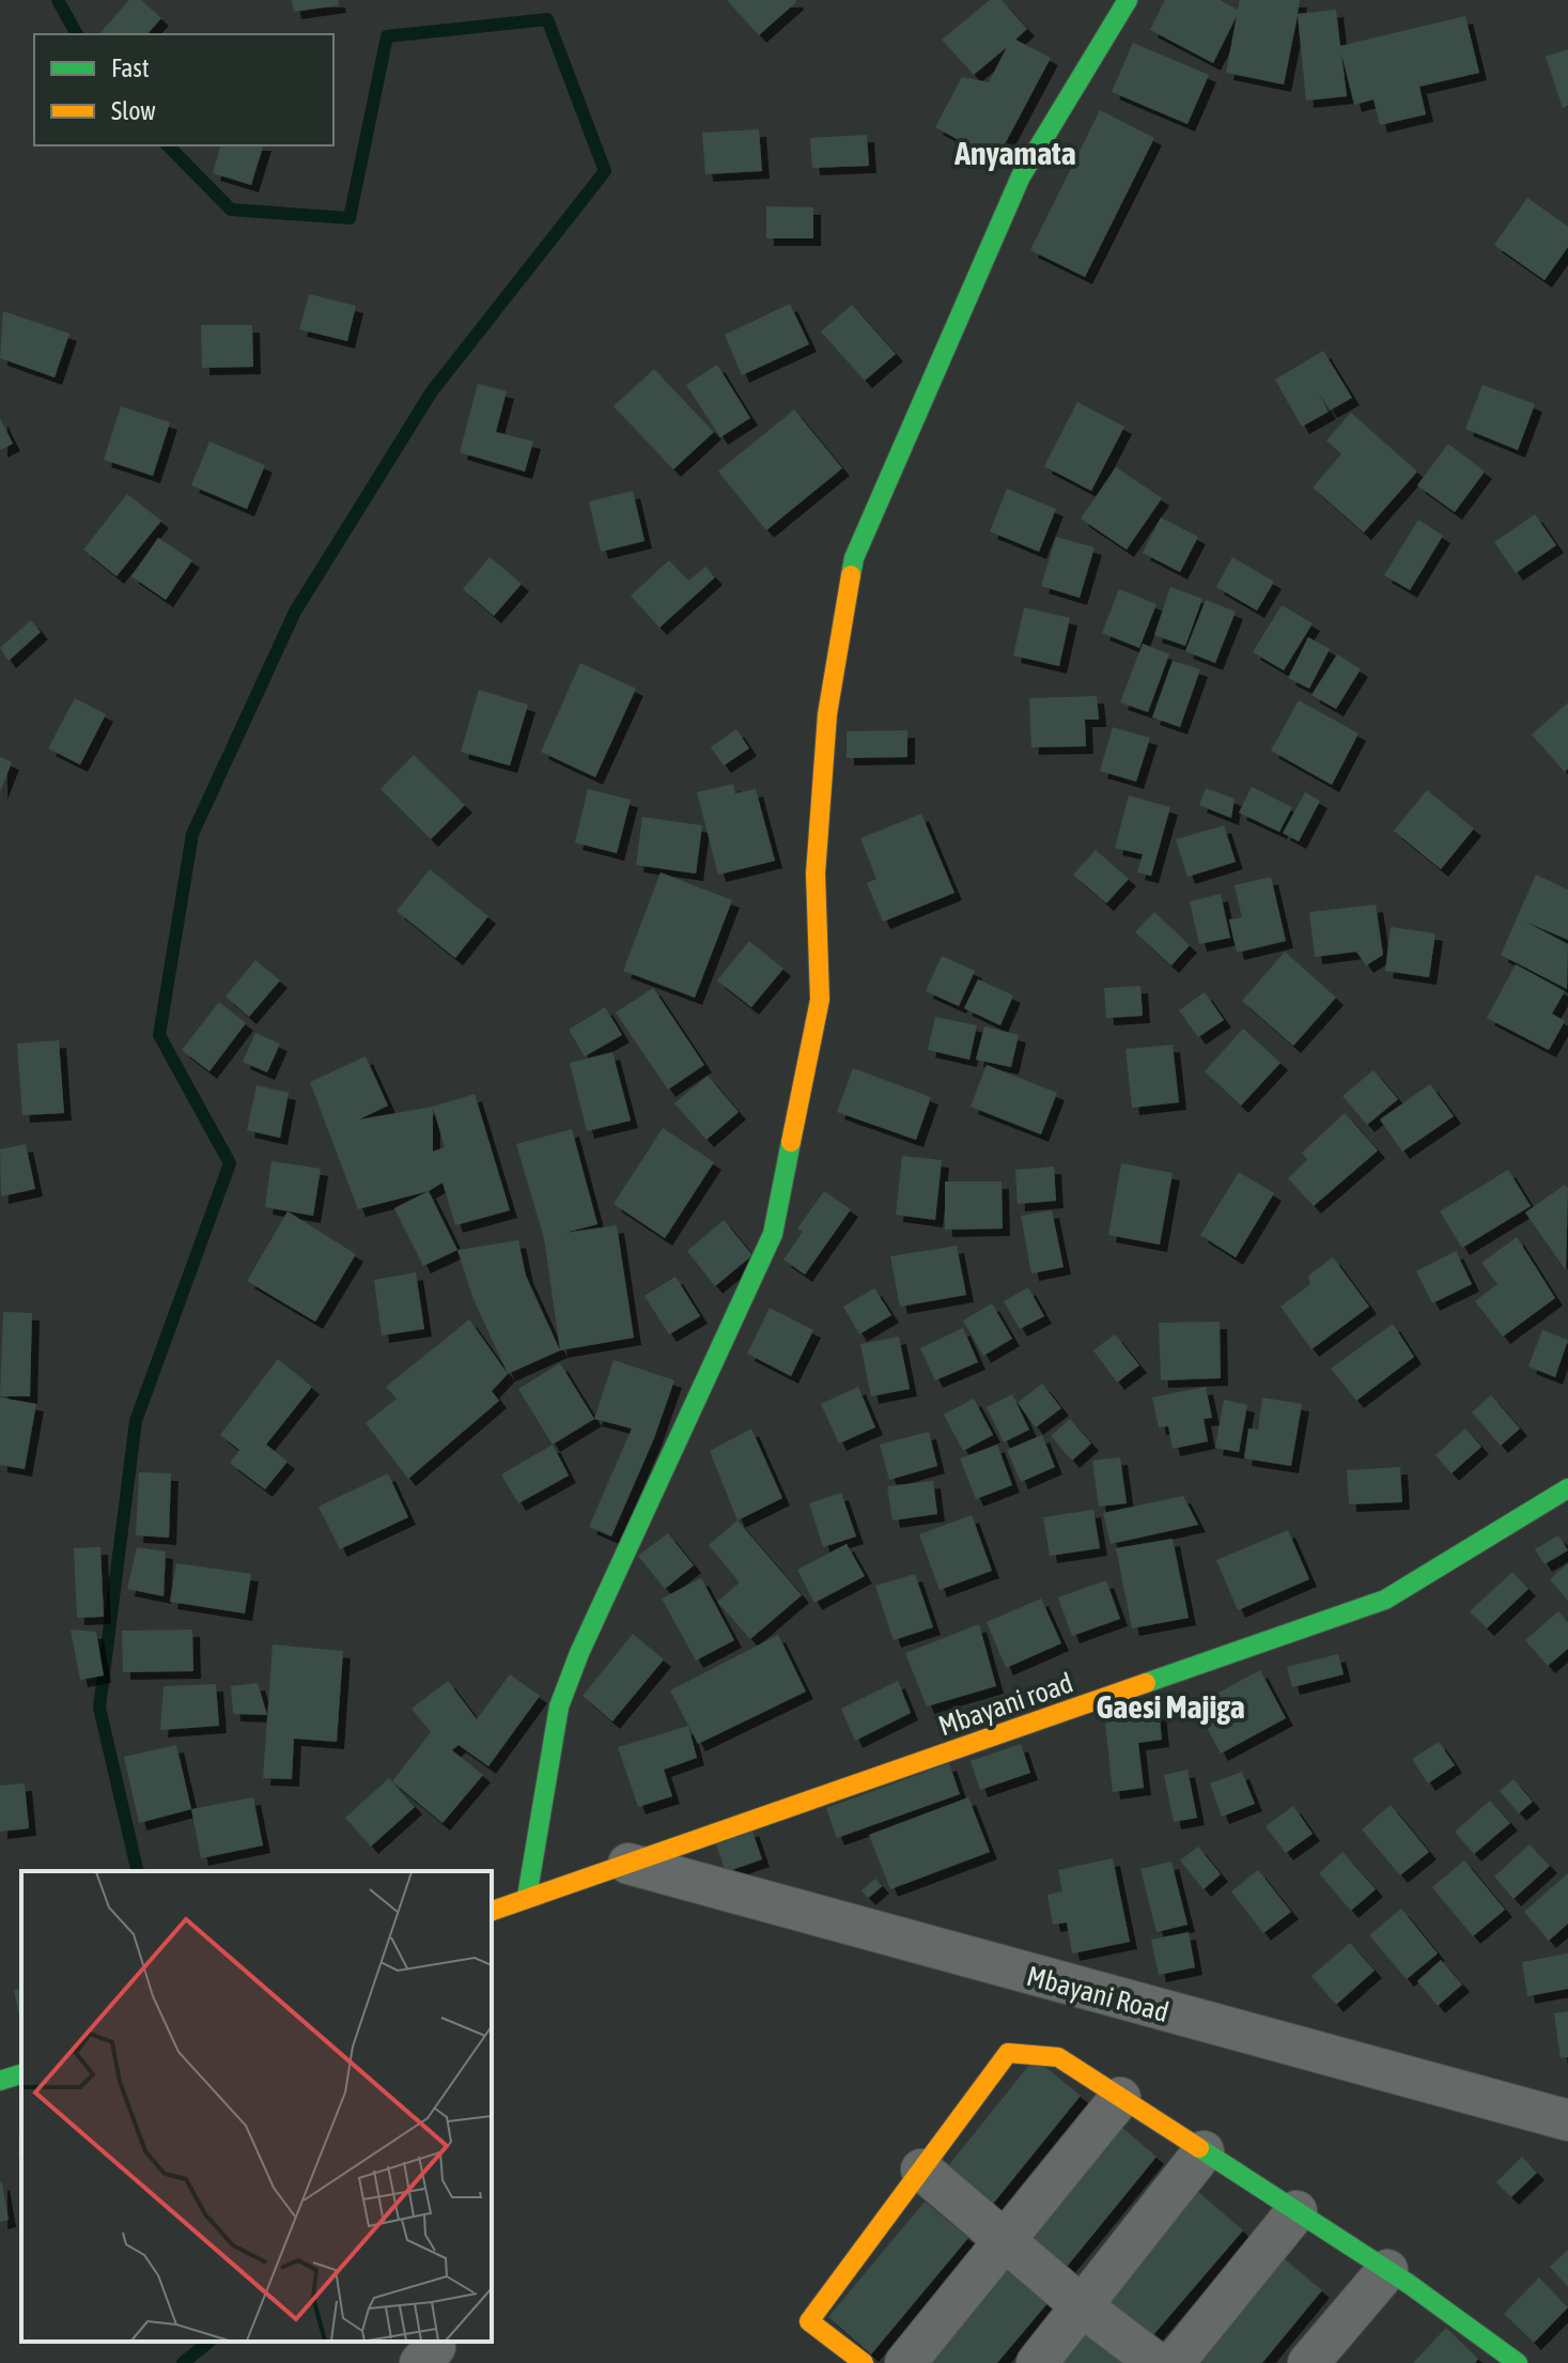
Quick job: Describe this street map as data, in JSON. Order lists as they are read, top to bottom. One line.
{"streets":{"street":["Mbayani road","Mbayani Road"]},"crossings":[["Mbayani road","Mbayani Road"]],"districts":["Anyamata","Gaesi Majiga"],"legend":["Fast","Slow"]}
